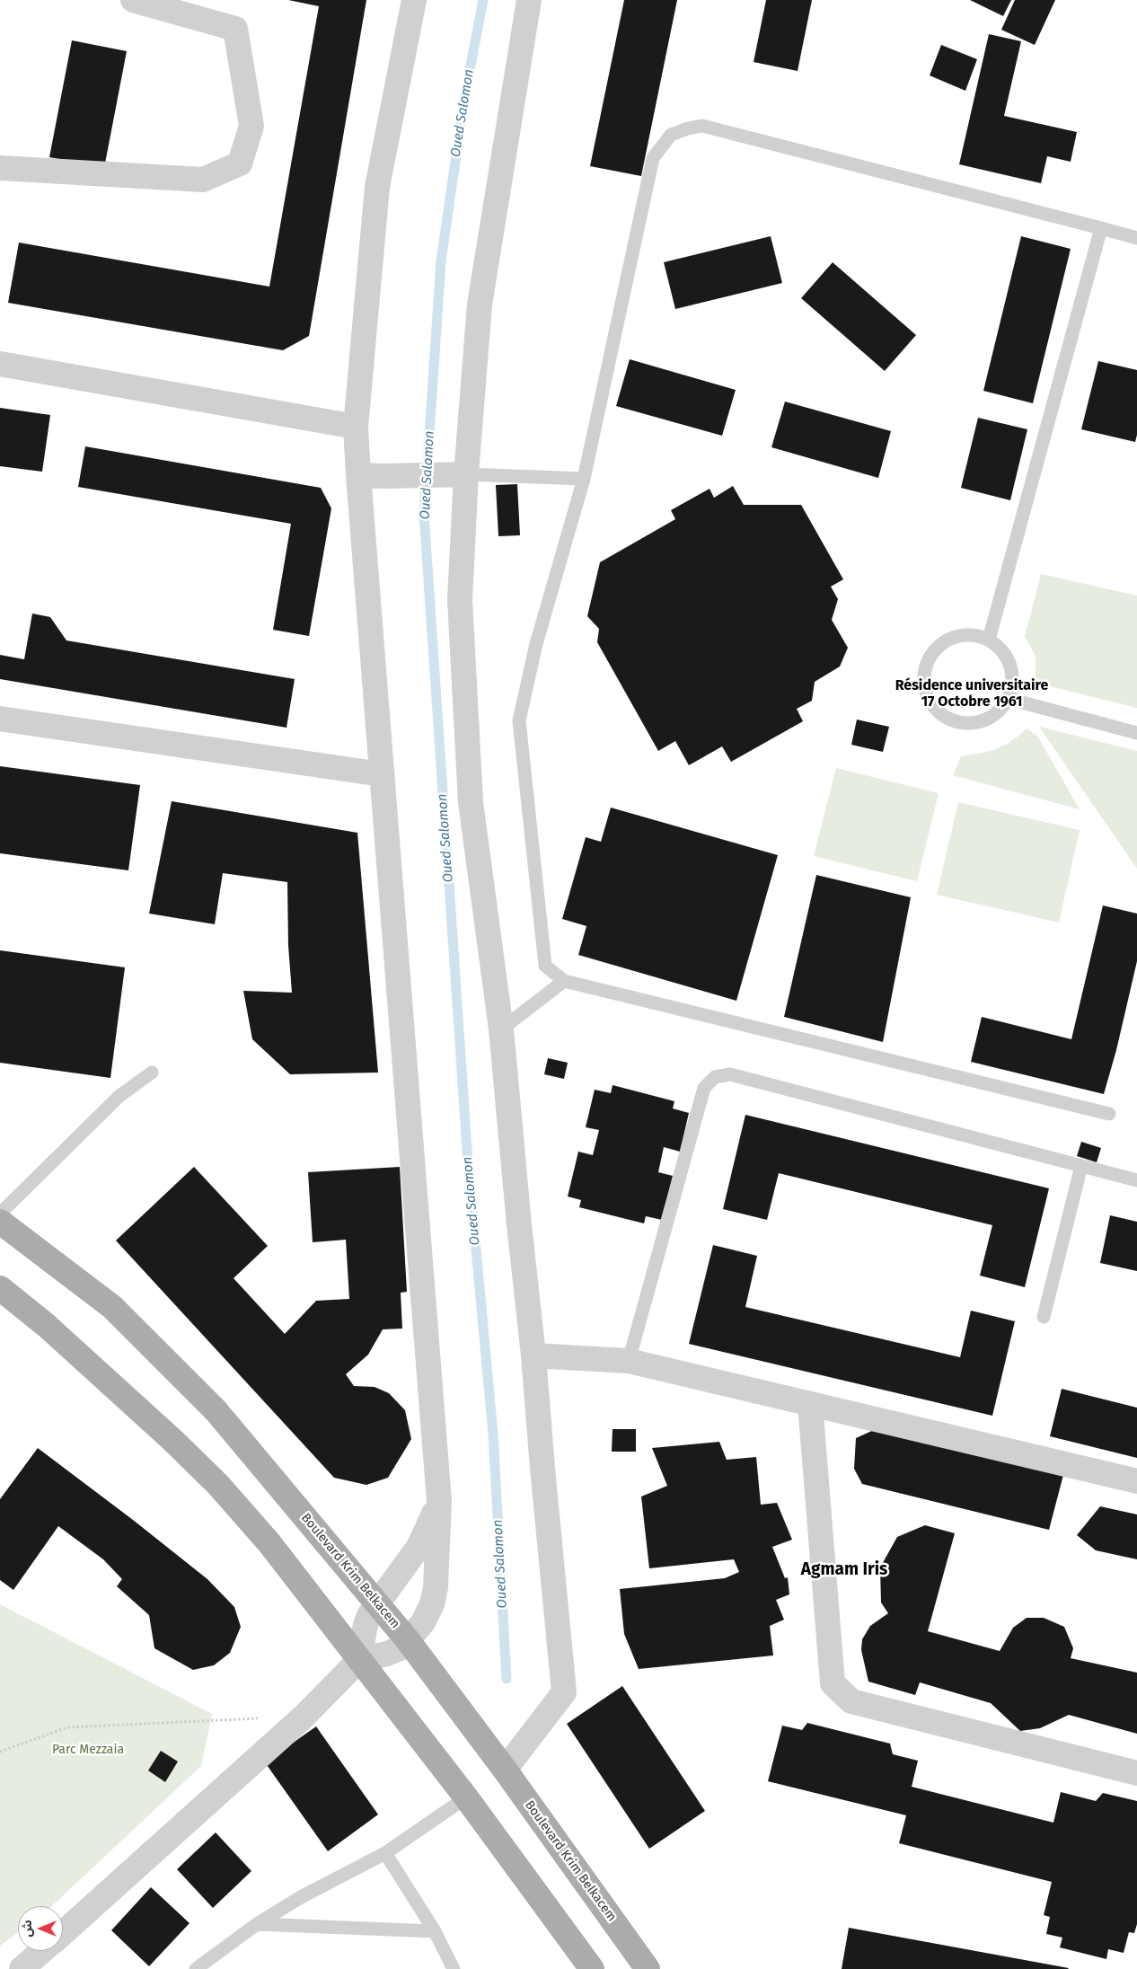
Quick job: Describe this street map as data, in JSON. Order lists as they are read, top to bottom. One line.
{"streets":{"main road":["Boulevard Krim Belkacem"]},"districts":["Résidence universitaire 17 Octobre 1961","Agmam Iris"],"water":["Oued Salomon"],"parks":["Parc Mezzaia"],"north":"left"}
